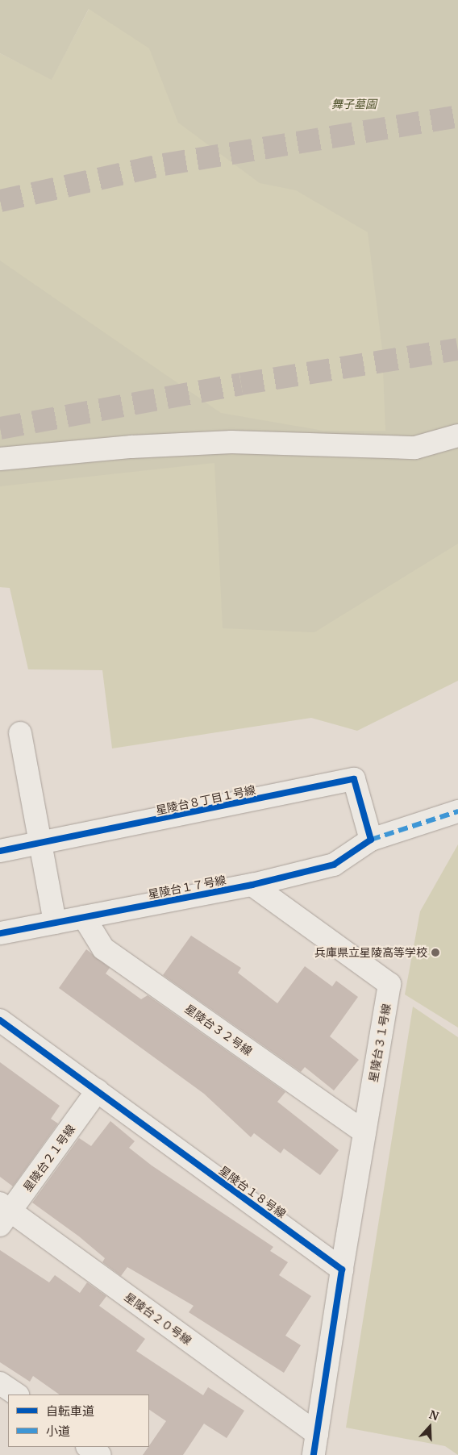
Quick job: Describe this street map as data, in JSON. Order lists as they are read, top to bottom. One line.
{"streets":{"street":["星陵台８丁目１号線","星陵台１７号線","星陵台３２号線","星陵台３１号線","星陵台２１号線","星陵台１８号線","星陵台２０号線"]},"crossings":[["星陵台８丁目１号線","星陵台１７号線"],["星陵台１７号線","星陵台３２号線"],["星陵台１７号線","星陵台３１号線"],["星陵台３２号線","星陵台３１号線"],["星陵台３１号線","星陵台１８号線"],["星陵台２１号線","星陵台１８号線"],["星陵台２１号線","星陵台２０号線"]],"parks":["舞子墓園"],"places":["兵庫県立星陵高等学校"],"legend":["自転車道","小道"],"north":"top"}
